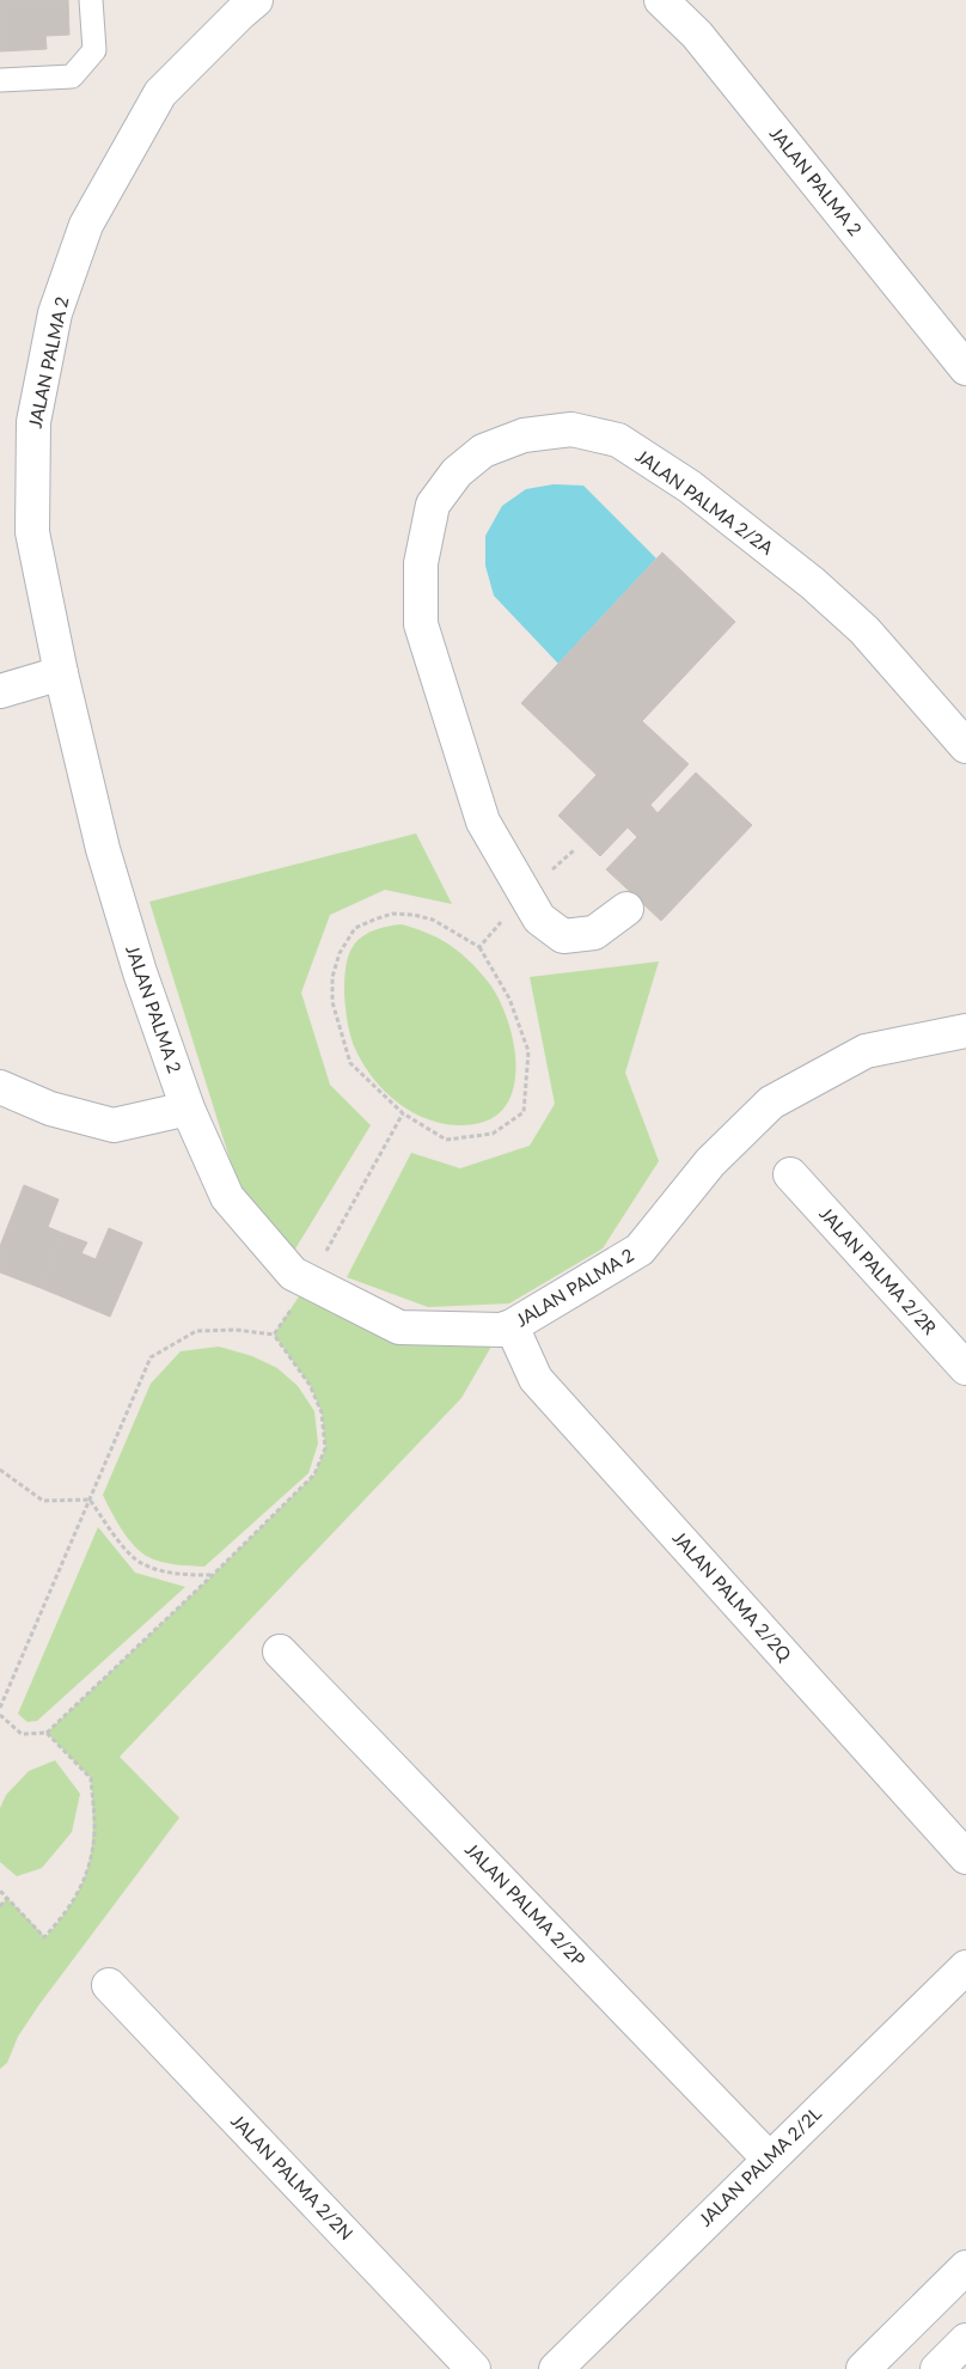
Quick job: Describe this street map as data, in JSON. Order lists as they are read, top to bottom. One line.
{"streets":{"street":["JALAN PALMA 2","JALAN PALMA 2/2A","JALAN PALMA 2/2R","JALAN PALMA 2/2Q","JALAN PALMA 2/2P","JALAN PALMA 2/2L","JALAN PALMA 2/2N"]},"crossings":[["JALAN PALMA 2","JALAN PALMA 2/2Q"],["JALAN PALMA 2/2P","JALAN PALMA 2/2L"]]}
